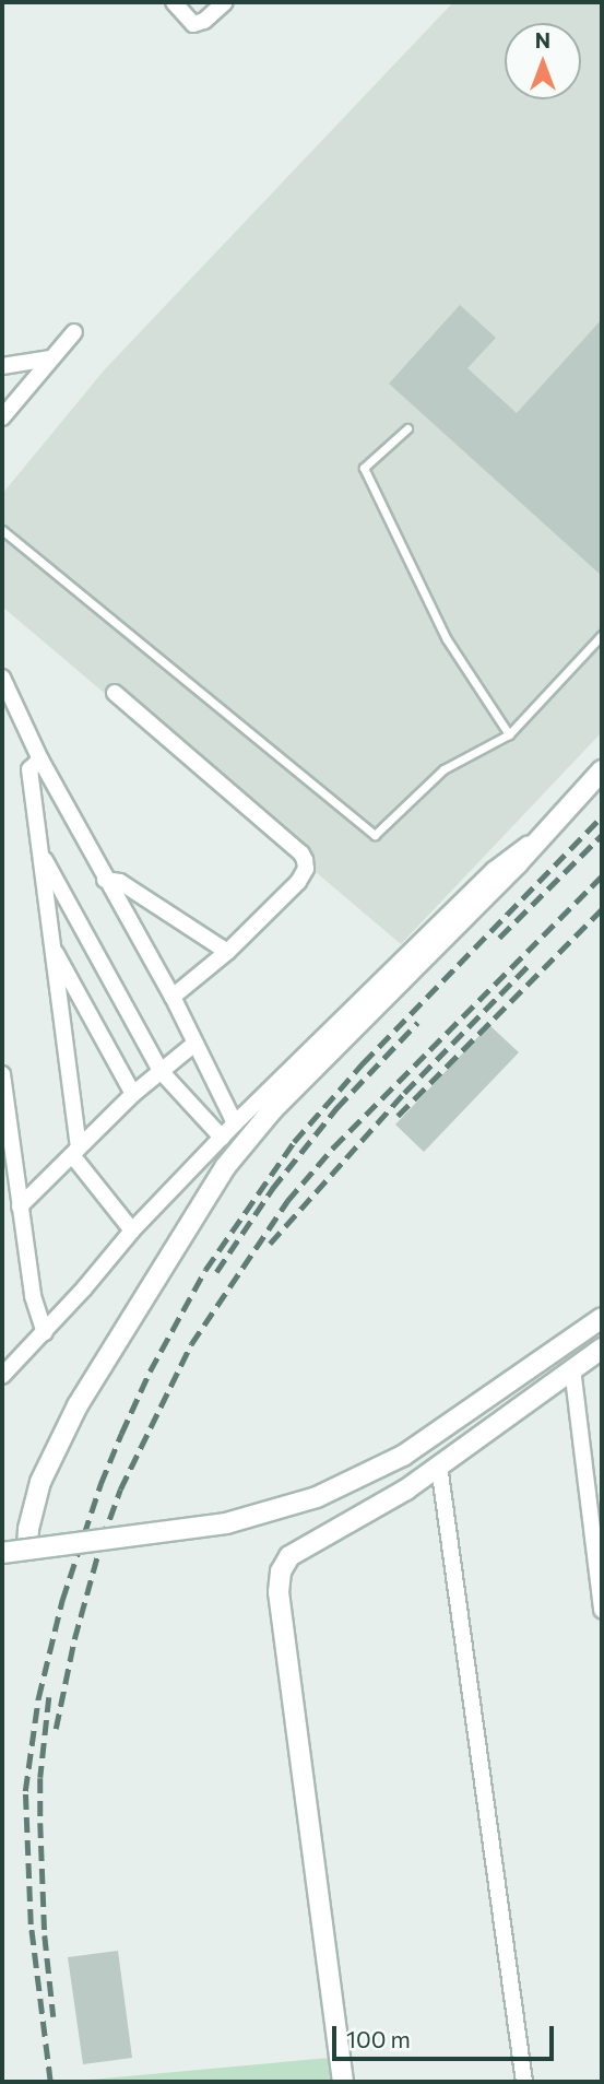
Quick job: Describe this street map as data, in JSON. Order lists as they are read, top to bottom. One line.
{"scale_bar":"100 m","north":"top"}
